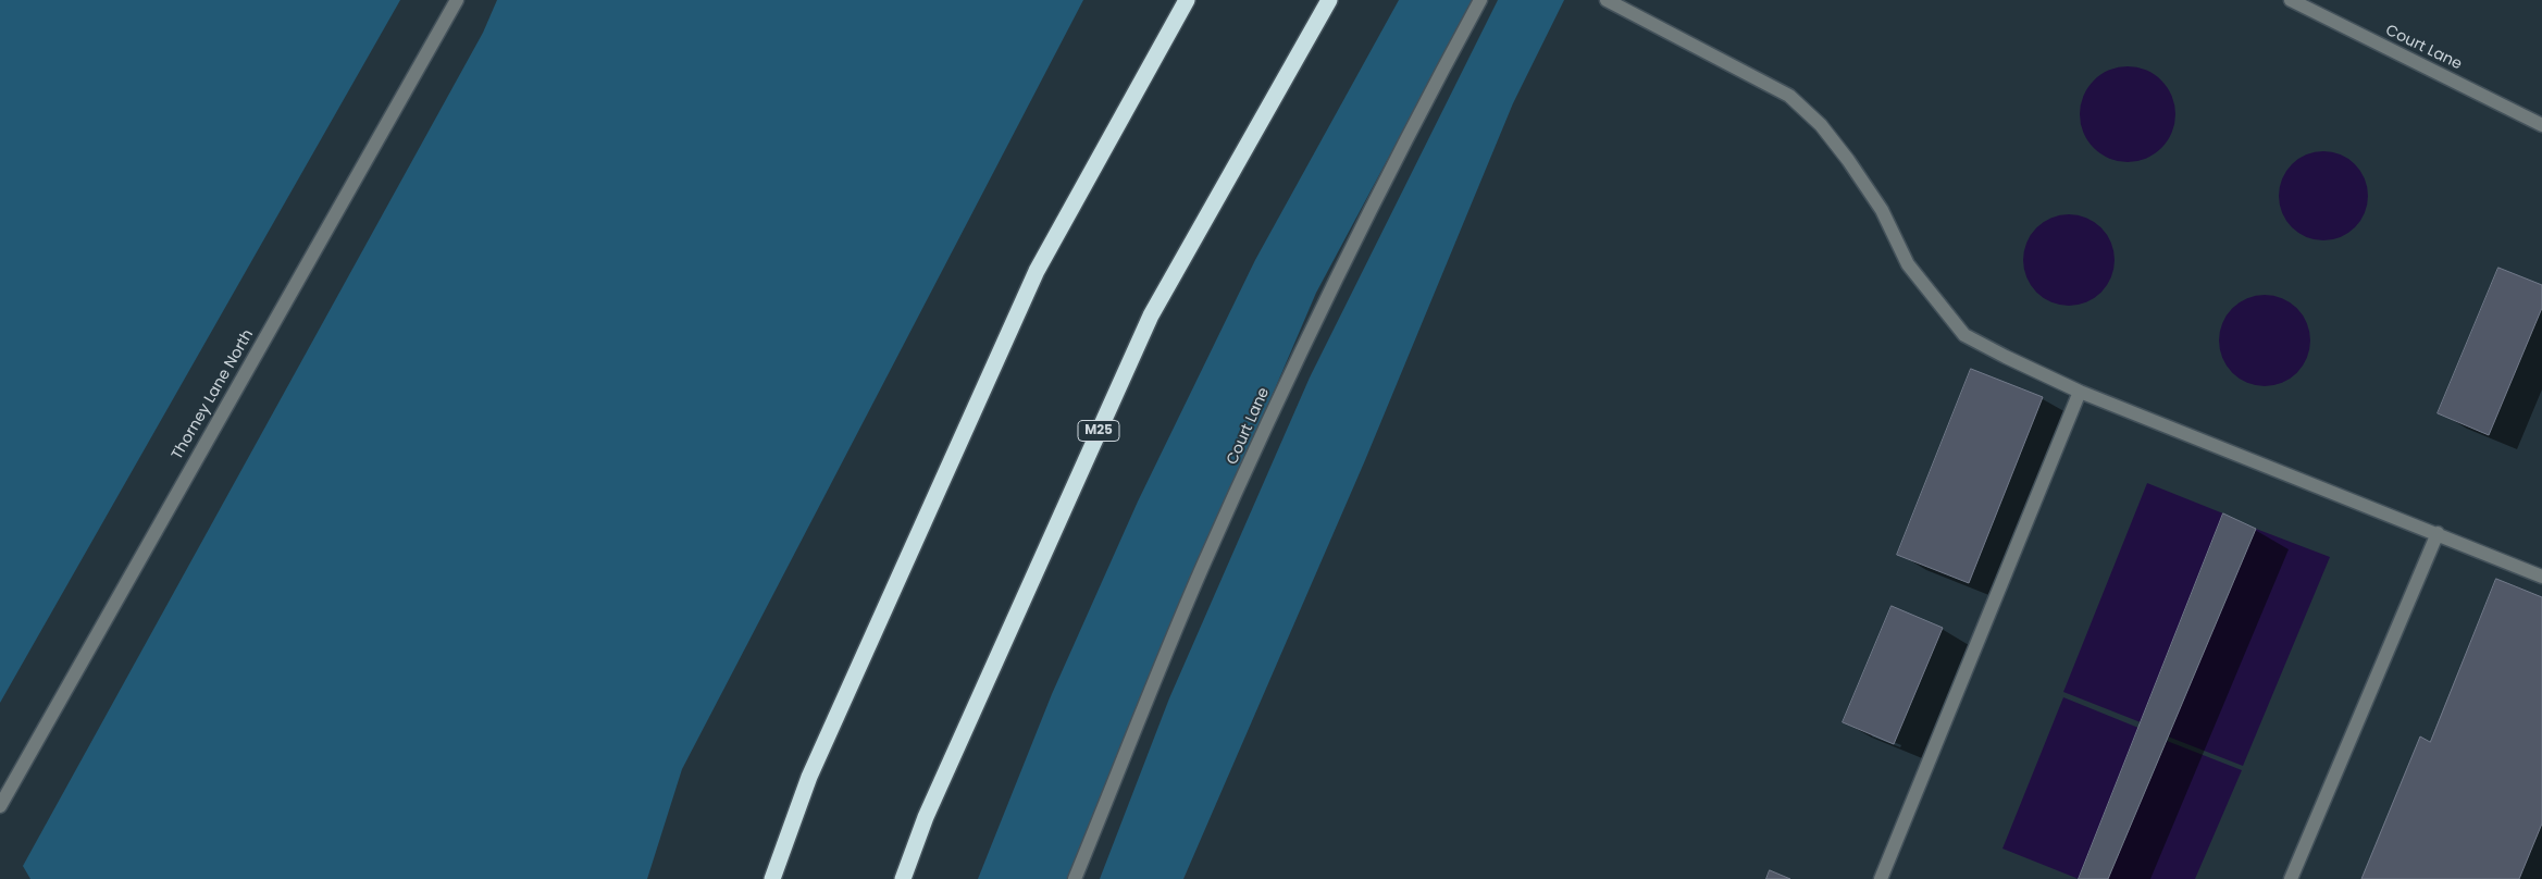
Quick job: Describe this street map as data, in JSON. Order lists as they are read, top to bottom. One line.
{"streets":{"highway":["M25"],"street":["Court Lane","Thorney Lane North"]}}
